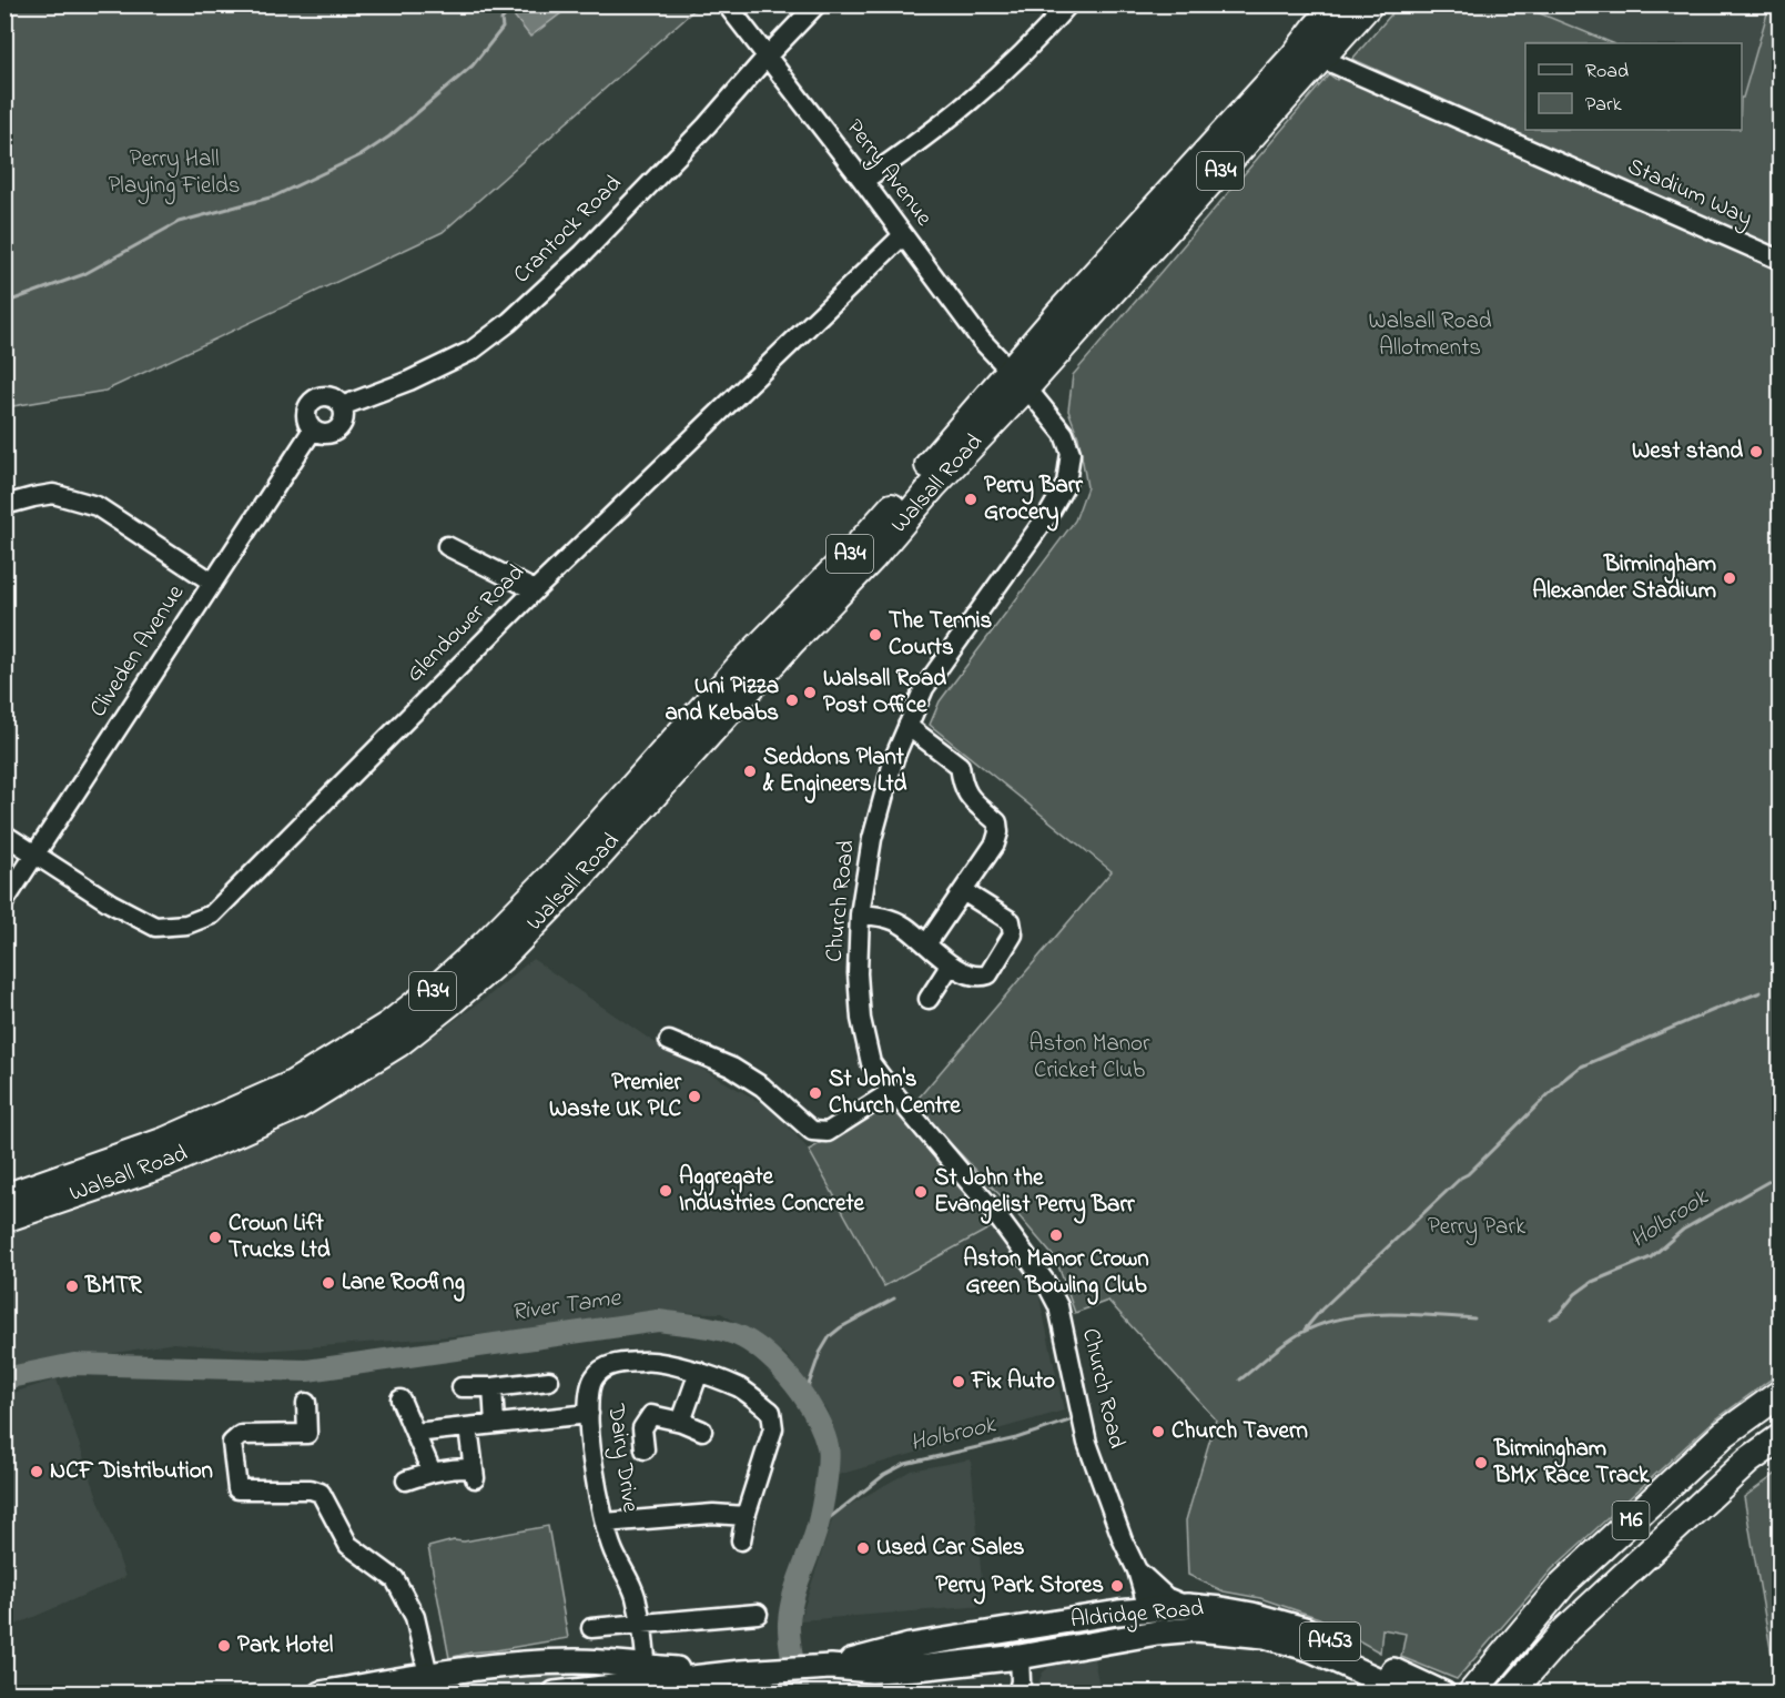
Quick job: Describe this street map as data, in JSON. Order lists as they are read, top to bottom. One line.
{"streets":{"highway":["A34","Walsall Road","M6"],"main road":["Aldridge Road","A453"],"street":["Perry Avenue","Stadium Way","Crantock Road","Glendower Road","Cliveden Avenue","Church Road","Dairy Drive"]},"crossings":[["Perry Avenue","Crantock Road"],["Perry Avenue","Walsall Road"],["Perry Avenue","Glendower Road"],["Perry Avenue","Church Road"],["Stadium Way","Walsall Road"],["Crantock Road","Cliveden Avenue"],["Walsall Road","Church Road"],["Glendower Road","Cliveden Avenue"],["Church Road","Aldridge Road"],["Dairy Drive","Aldridge Road"]],"water":["Holbrook","River Tame"],"parks":["Perry Hall Playing Fields","Walsall Road Allotments","Aston Manor Cricket Club","Perry Park"],"places":["West stand","Perry Barr Grocery","Birmingham Alexander Stadium","The Tennis Courts","Walsall Road Post Office","Uni Pizza and Kebabs","Seddons Plant & Engineers Ltd","St John's Church Centre","Premier Waste UK PLC","Aggregate Industries Concrete","St John the Evangelist Perry Barr","Aston Manor Crown Green Bowling Club","Crown Lift Trucks Ltd","Lane Roofing","BMTR","Fix Auto","Church Tavern","Birmingham BMX Race Track","NCF Distribution","Used Car Sales","Perry Park Stores","Park Hotel"],"legend":["Road","Park"]}
